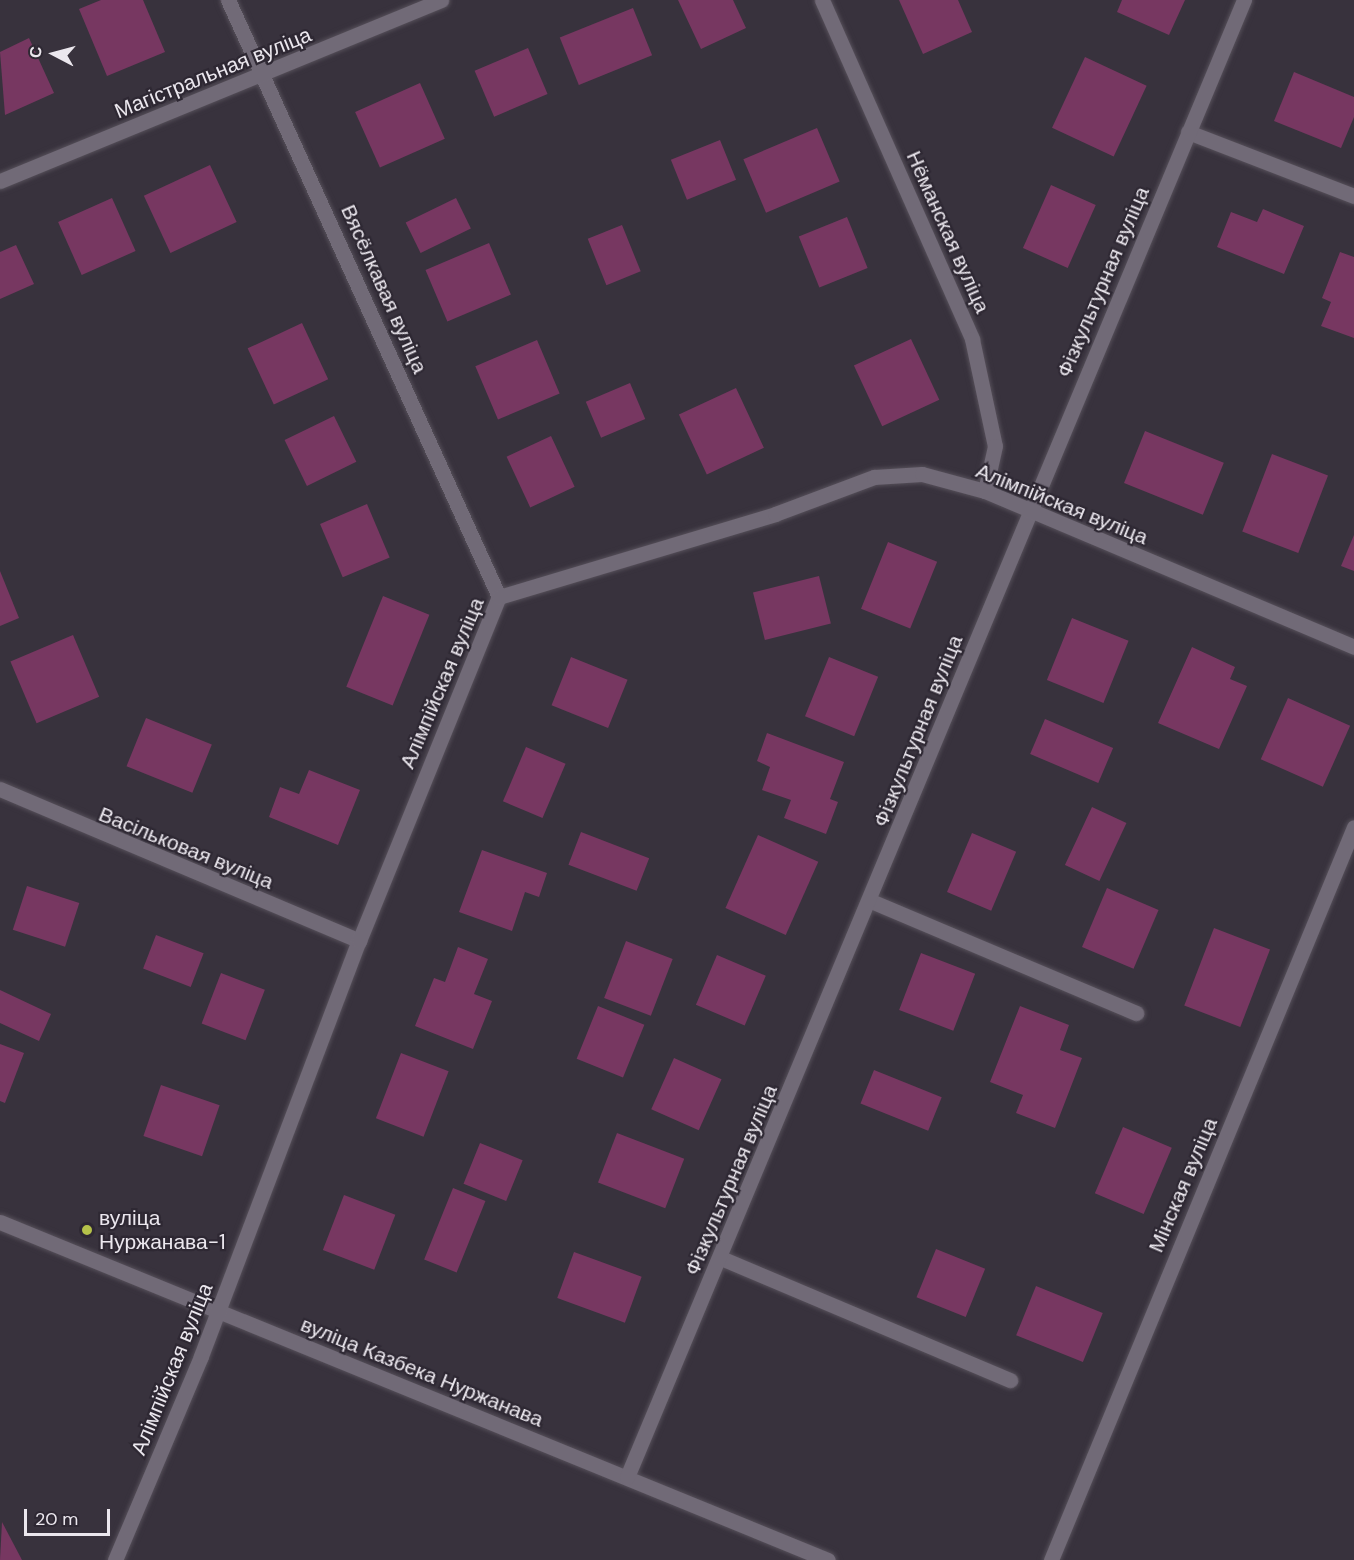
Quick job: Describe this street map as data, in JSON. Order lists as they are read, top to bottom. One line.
{"streets":{"street":["Магістральная вуліца","Нёманская вуліца","Фізкультурная вуліца","Вясёлкавая вуліца","Алімпійская вуліца","Васільковая вуліца","Мінская вуліца","вуліца Казбека Нуржанава"]},"crossings":[["Магістральная вуліца","Вясёлкавая вуліца"],["Нёманская вуліца","Алімпійская вуліца"],["Фізкультурная вуліца","Алімпійская вуліца"],["Фізкультурная вуліца","вуліца Казбека Нуржанава"],["Вясёлкавая вуліца","Алімпійская вуліца"],["Алімпійская вуліца","Васільковая вуліца"],["Алімпійская вуліца","вуліца Казбека Нуржанава"]],"places":["вуліца Нуржанава-1"],"scale_bar":"20 m","north":"left"}
